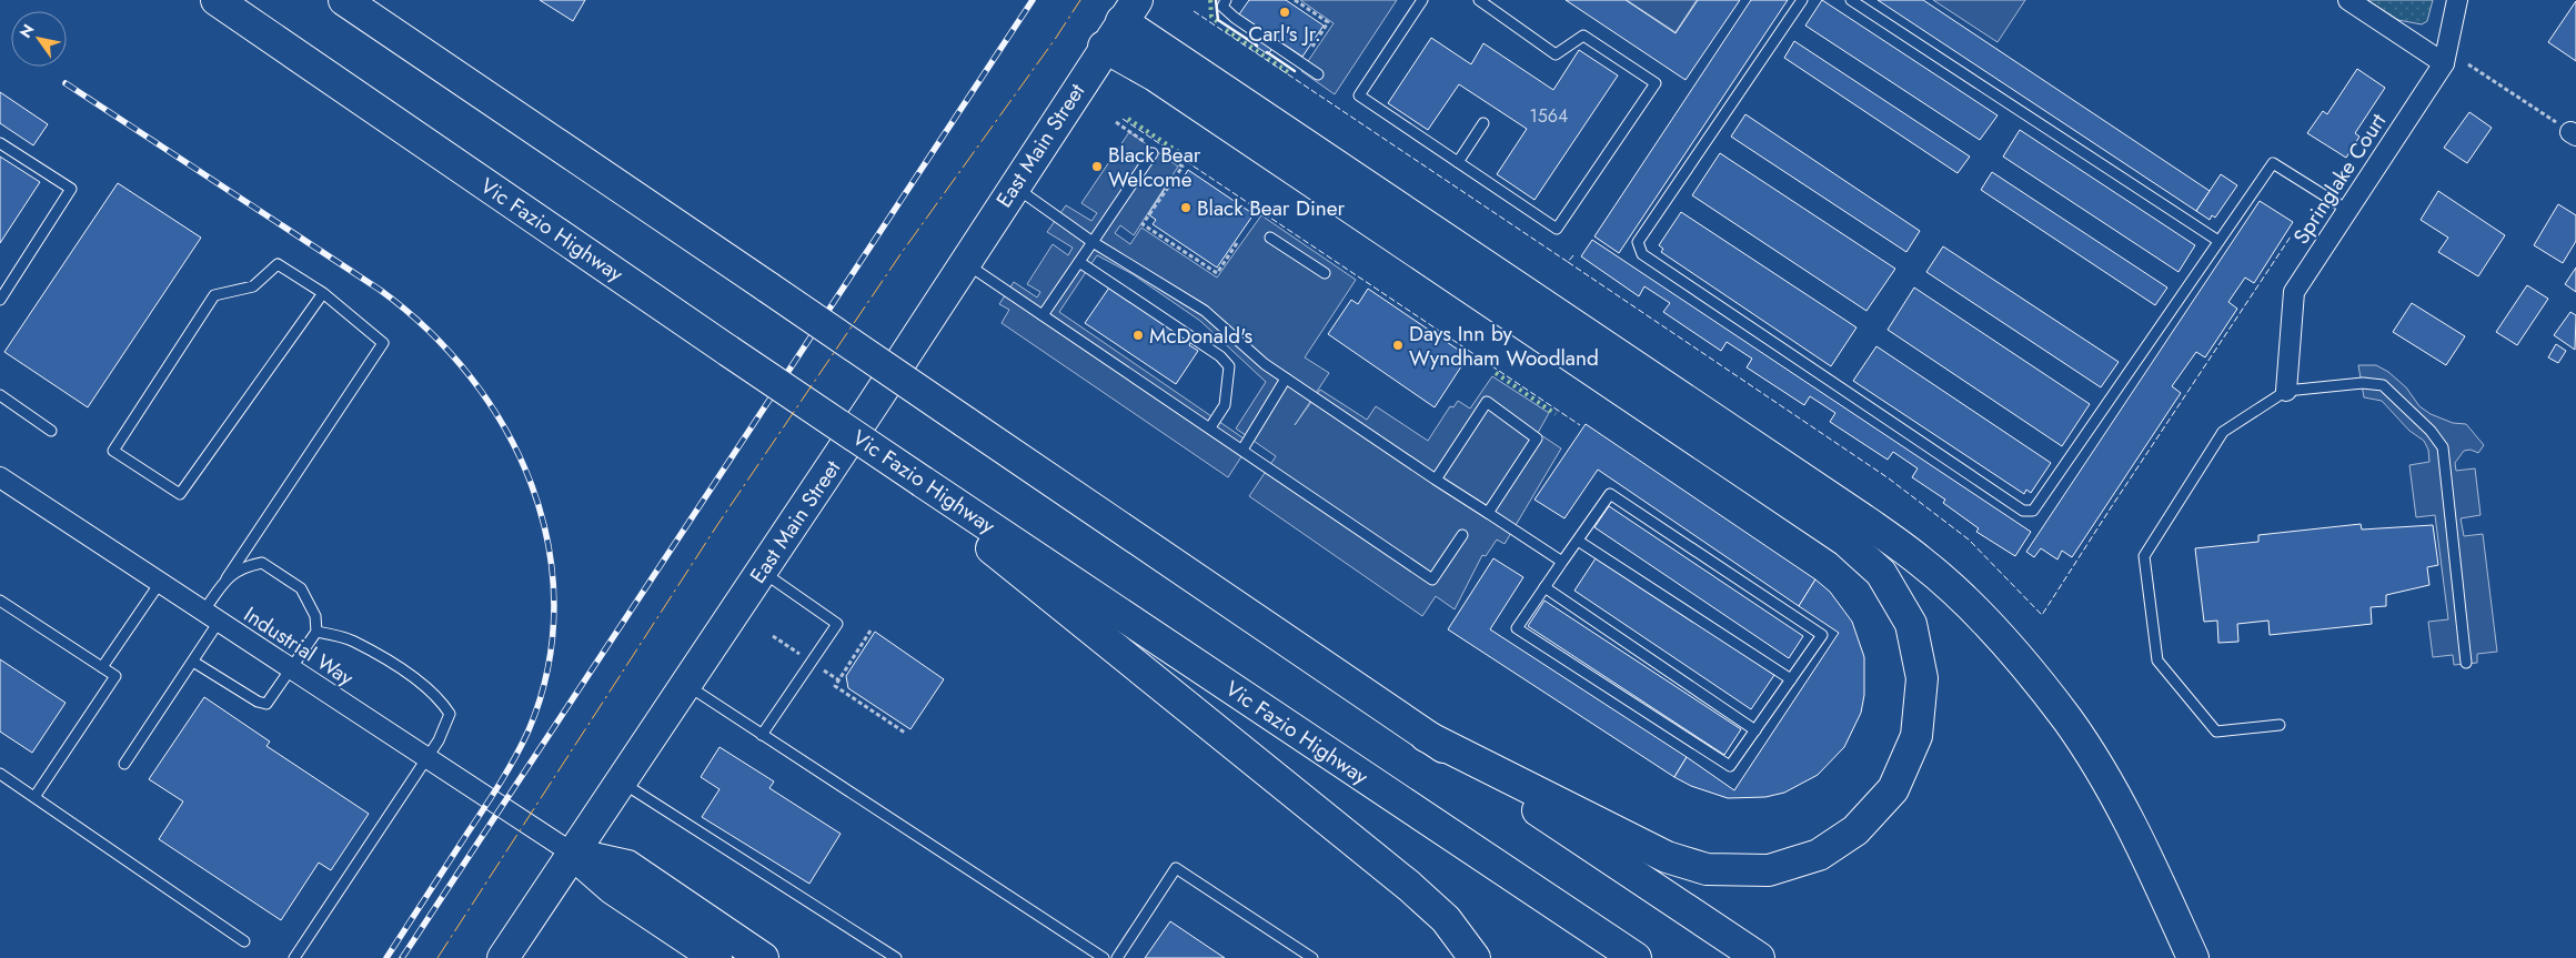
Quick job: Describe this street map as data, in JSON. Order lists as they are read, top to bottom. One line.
{"streets":{"main road":["East Main Street","Vic Fazio Highway"],"street":["Springlake Court","Industrial Way"]},"crossings":[["East Main Street","Industrial Way"]],"places":["Carl's Jr.","Black Bear Welcome","Black Bear Diner","McDonald's","Days Inn by Wyndham Woodland"],"house_numbers":["1564"],"north":"top left"}
